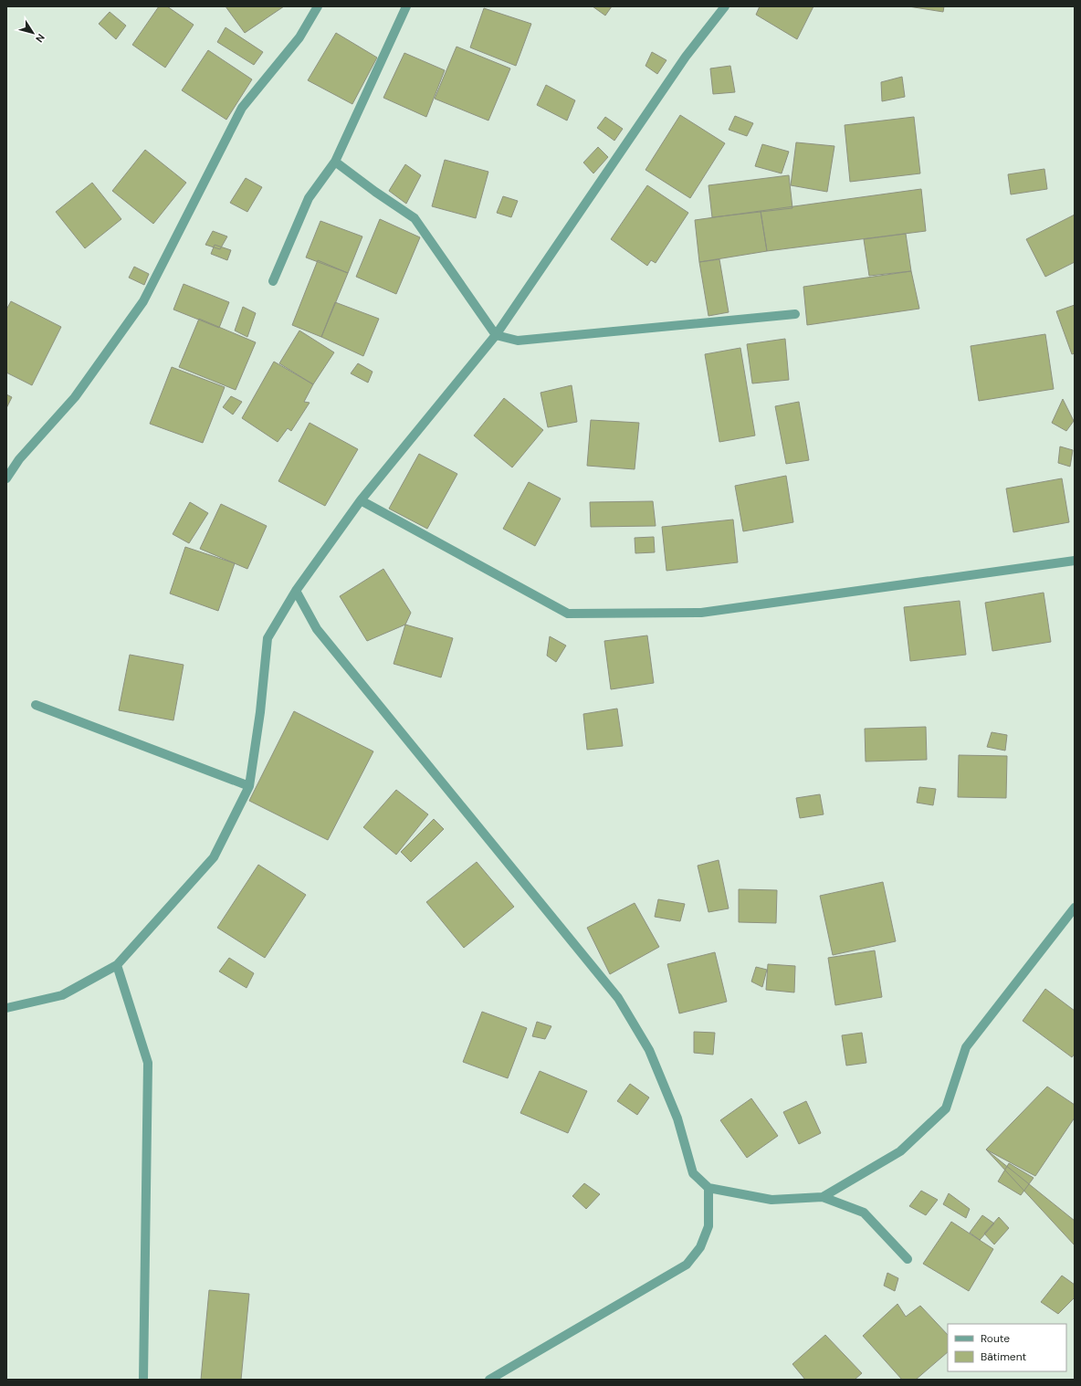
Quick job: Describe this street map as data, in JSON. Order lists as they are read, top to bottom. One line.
{"legend":["Route","Bâtiment"],"north":"bottom right"}
